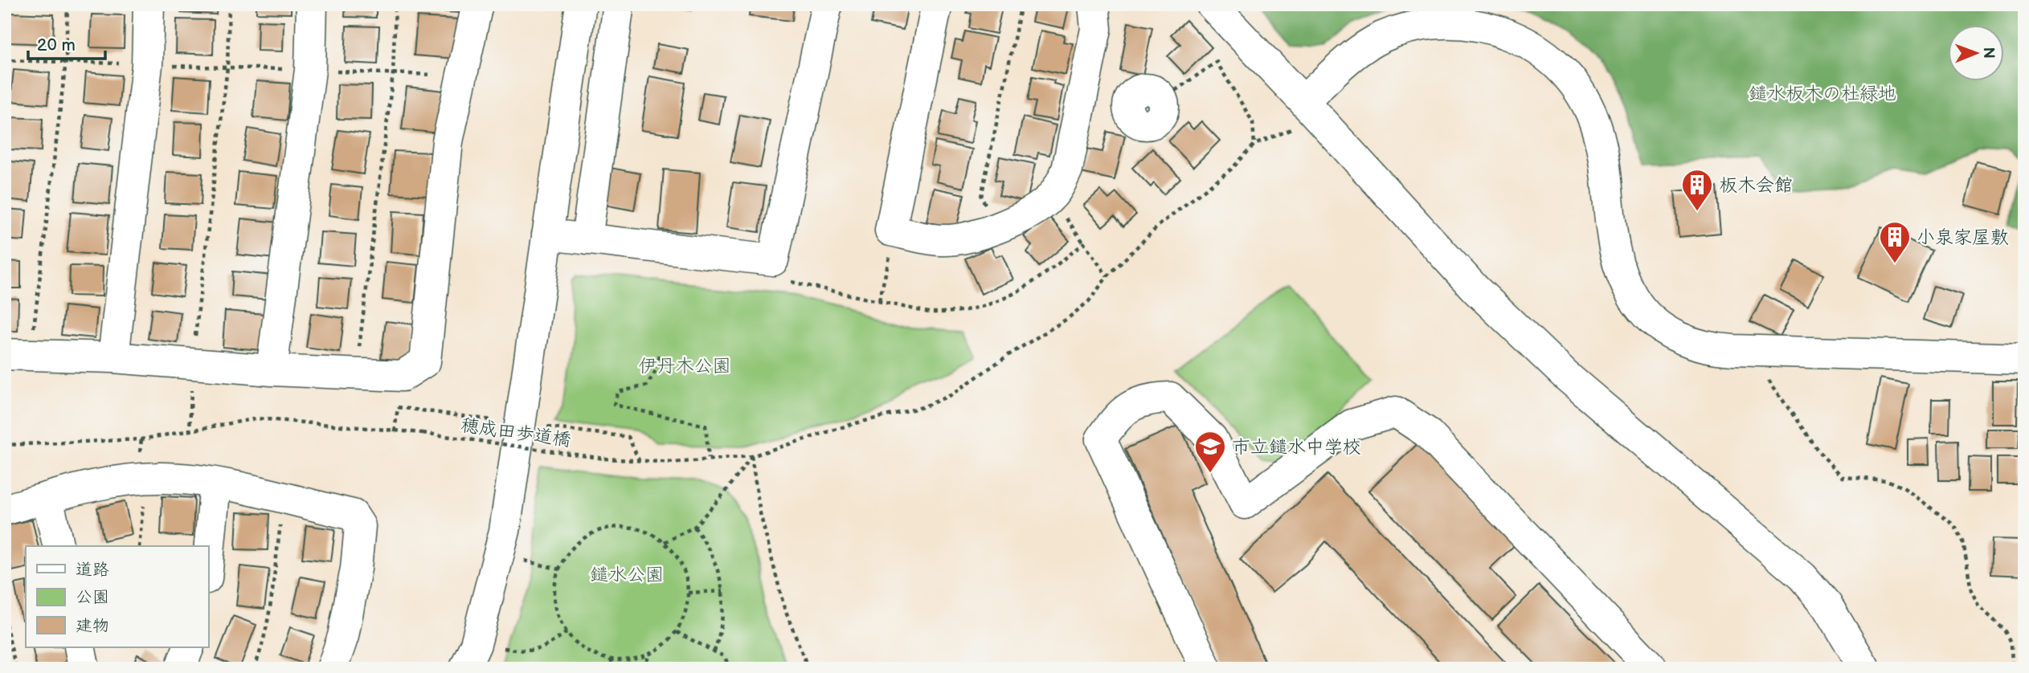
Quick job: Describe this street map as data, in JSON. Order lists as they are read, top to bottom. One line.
{"streets":{"path":["穂成田歩道橋"]},"parks":["鑓水板木の杜緑地","伊丹木公園","鑓水公園"],"places":{"building":["板木会館","小泉家屋敷"],"school or university":["市立鑓水中学校"]},"legend":["道路","公園","建物"],"scale_bar":"20 m","north":"right"}
